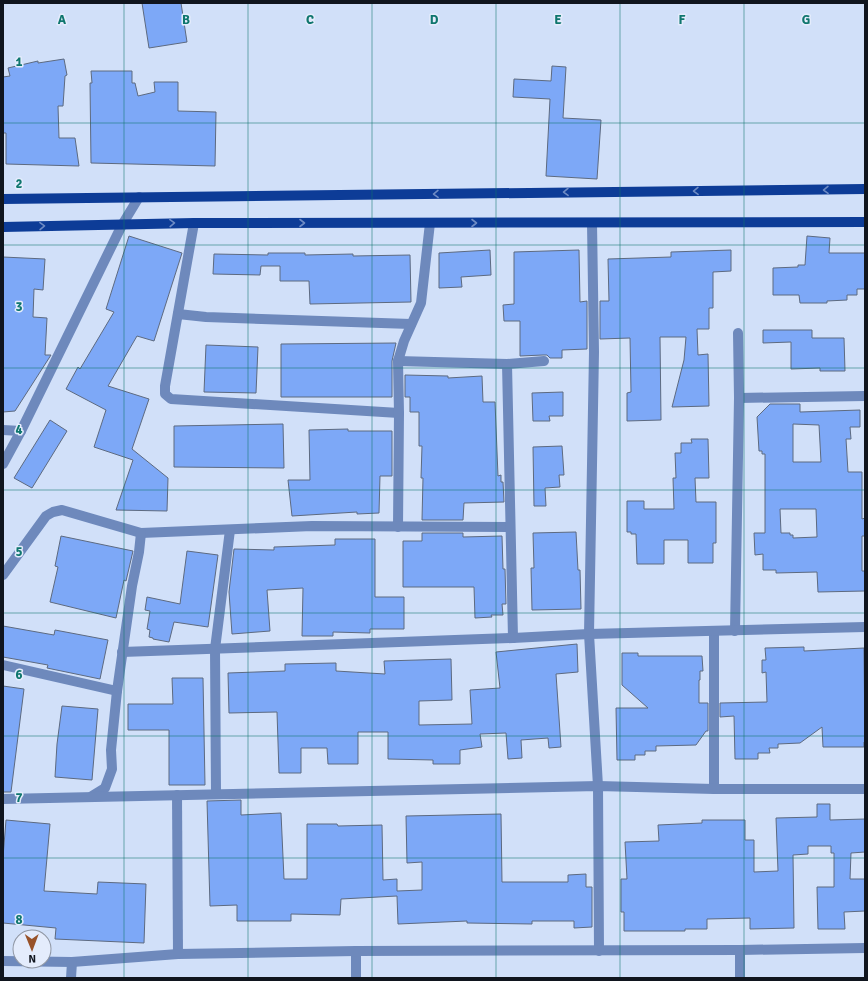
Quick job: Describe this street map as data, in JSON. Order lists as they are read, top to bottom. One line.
{"north":"bottom","grid":{"columns":["A","B","C","D","E","F","G"],"rows":["1","2","3","4","5","6","7","8"]}}
